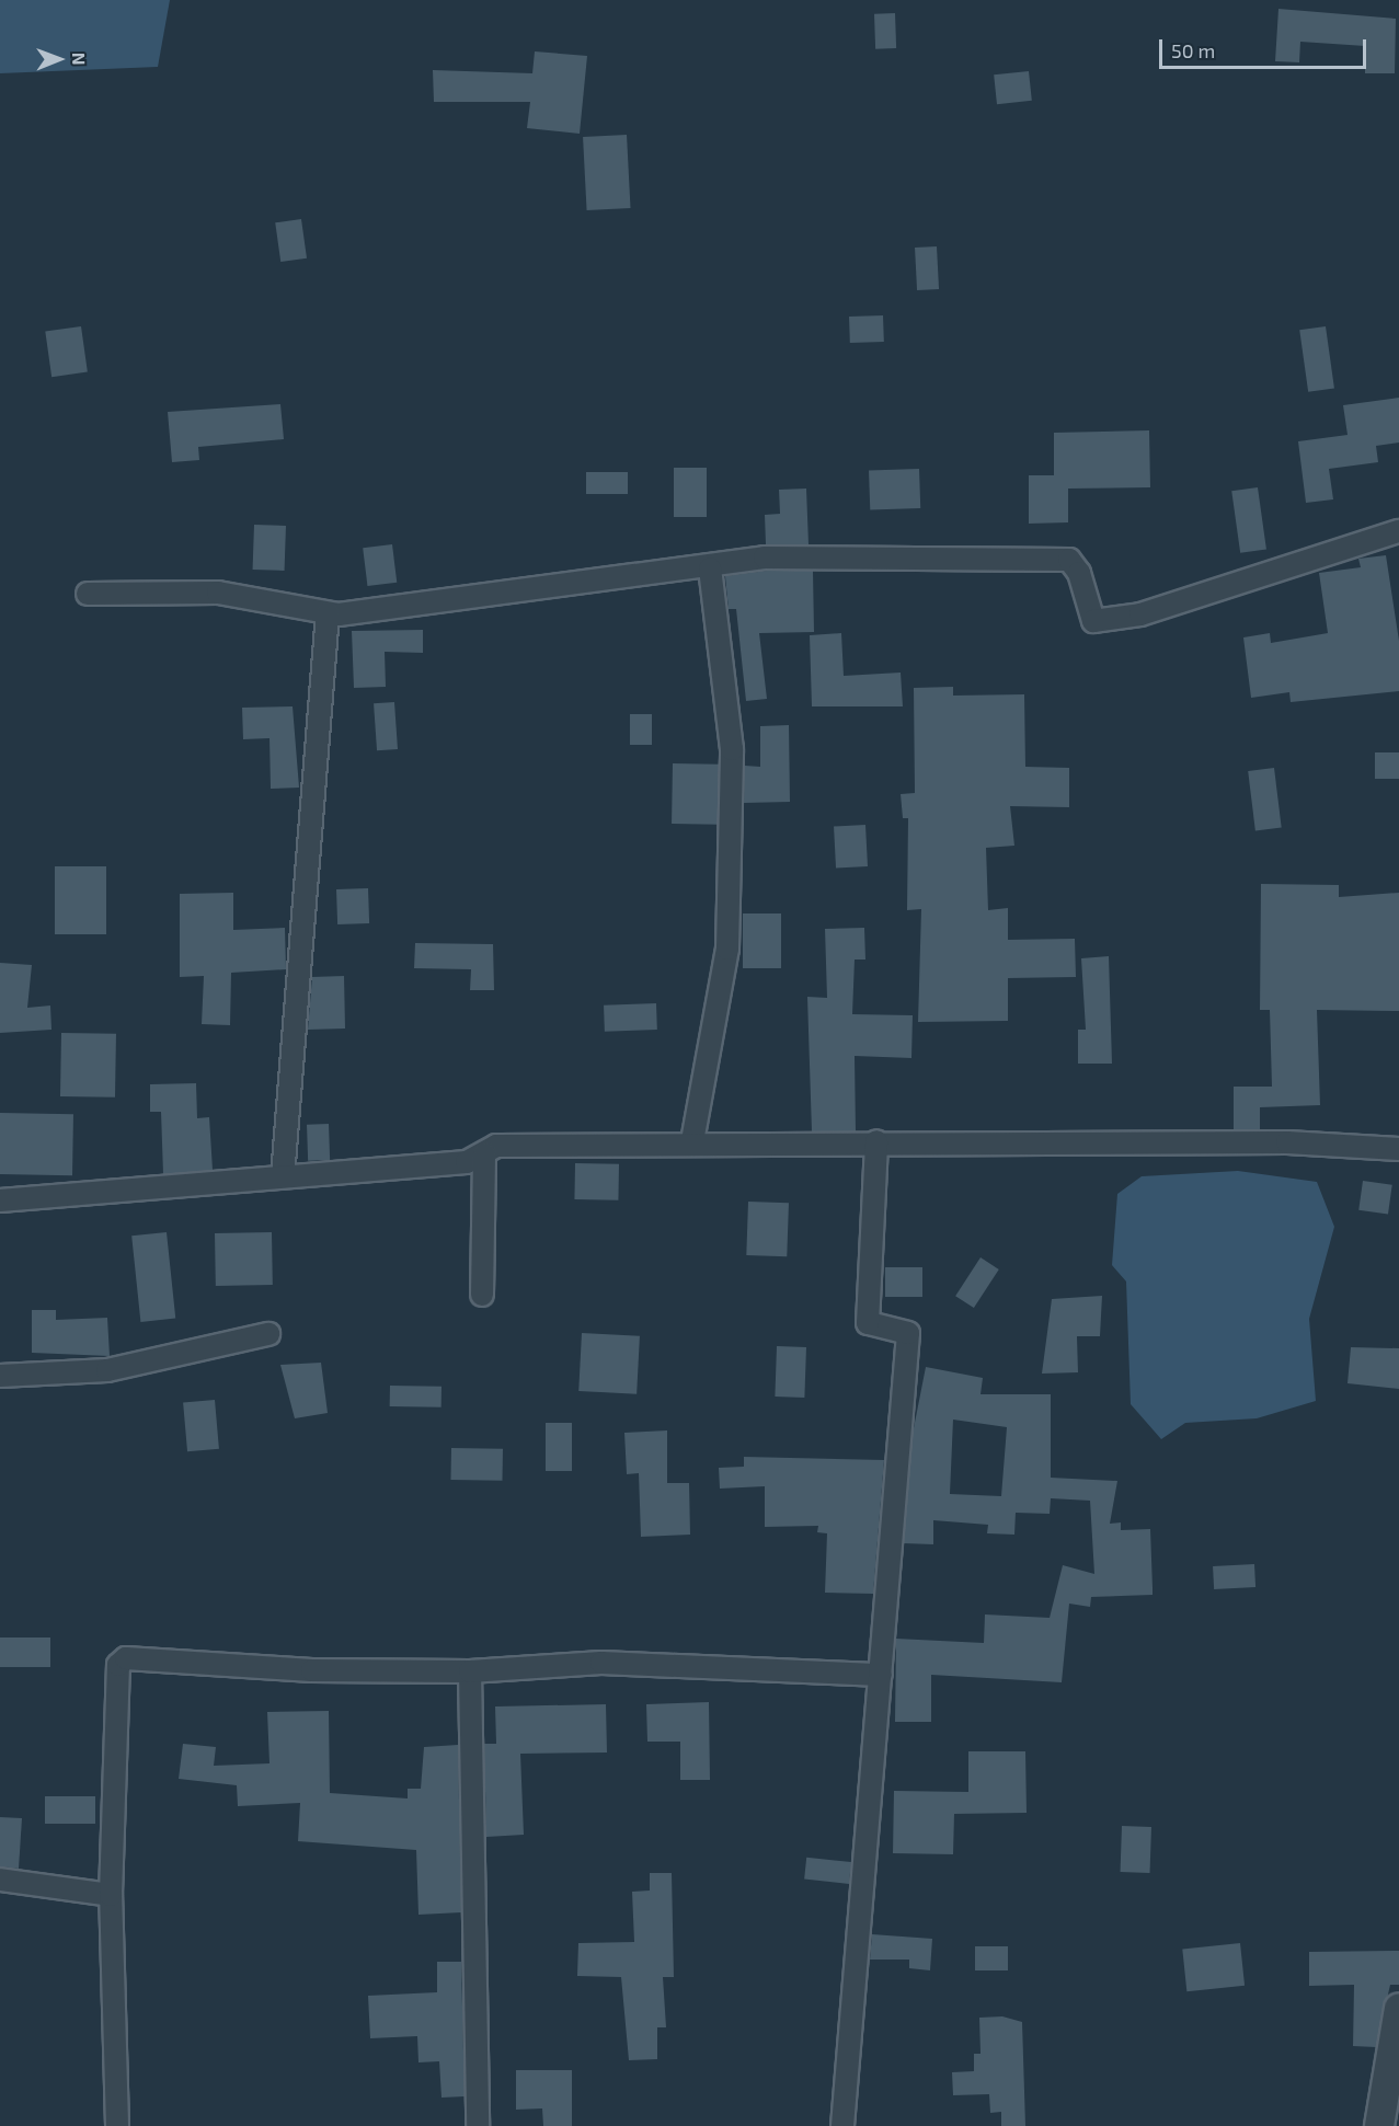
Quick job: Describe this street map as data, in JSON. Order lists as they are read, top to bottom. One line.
{"scale_bar":"50 m","north":"right"}
